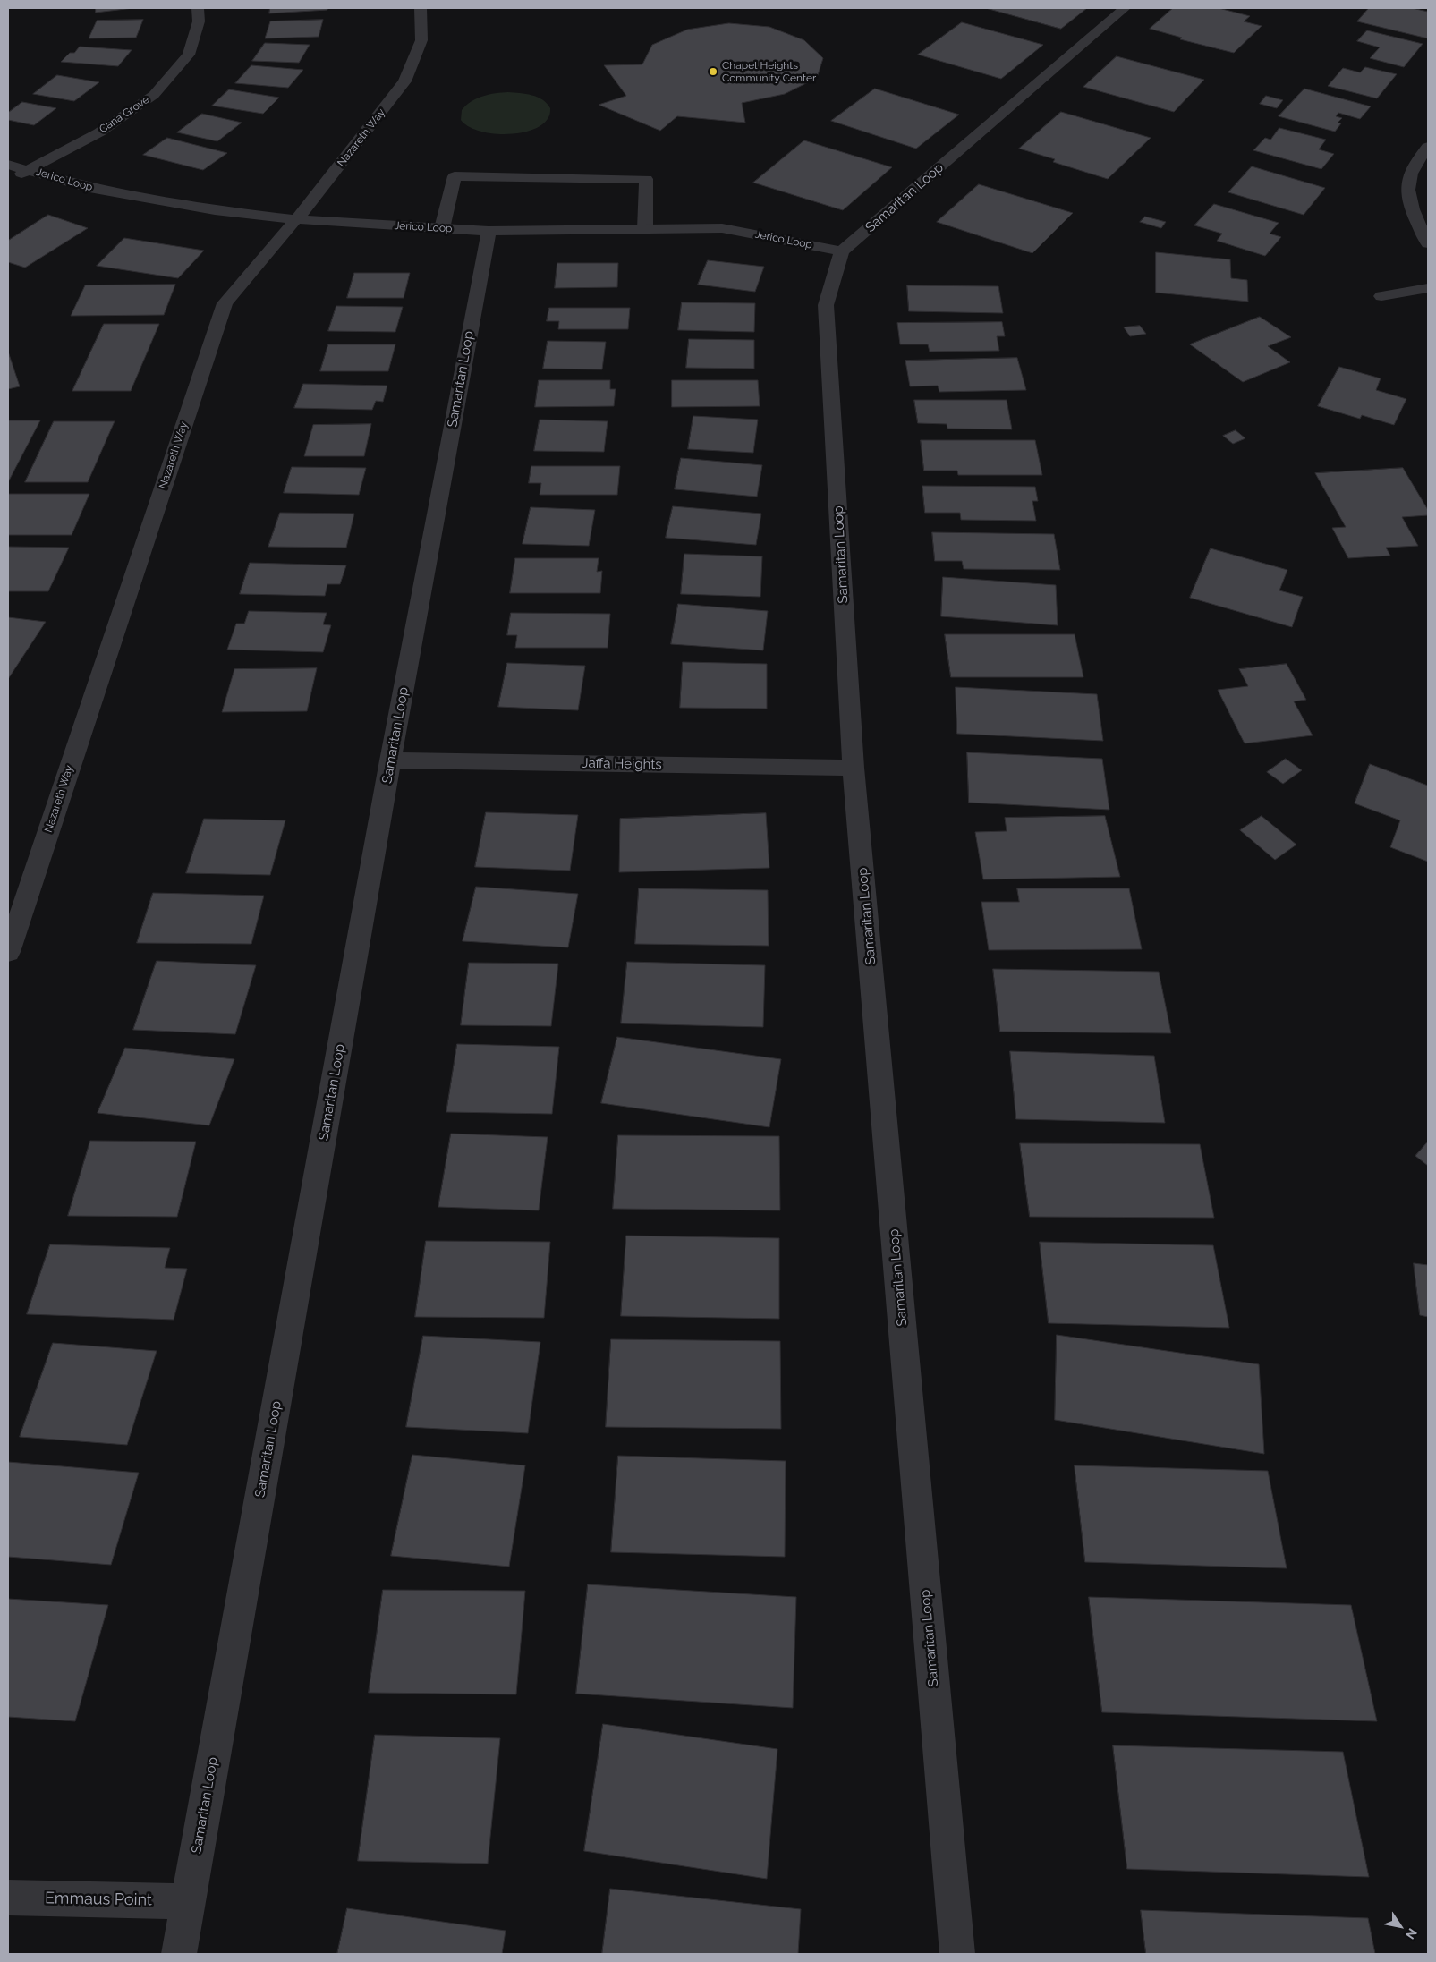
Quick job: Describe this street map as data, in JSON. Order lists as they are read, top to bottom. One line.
{"streets":{"street":["Cana Grove","Nazareth Way","Jerico Loop","Samaritan Loop","Jaffa Heights","Emmaus Point"]},"crossings":[["Cana Grove","Jerico Loop"],["Nazareth Way","Jerico Loop"],["Jerico Loop","Samaritan Loop"],["Samaritan Loop","Jaffa Heights"],["Samaritan Loop","Emmaus Point"]],"places":["Chapel Heights Community Center"],"north":"bottom right"}
